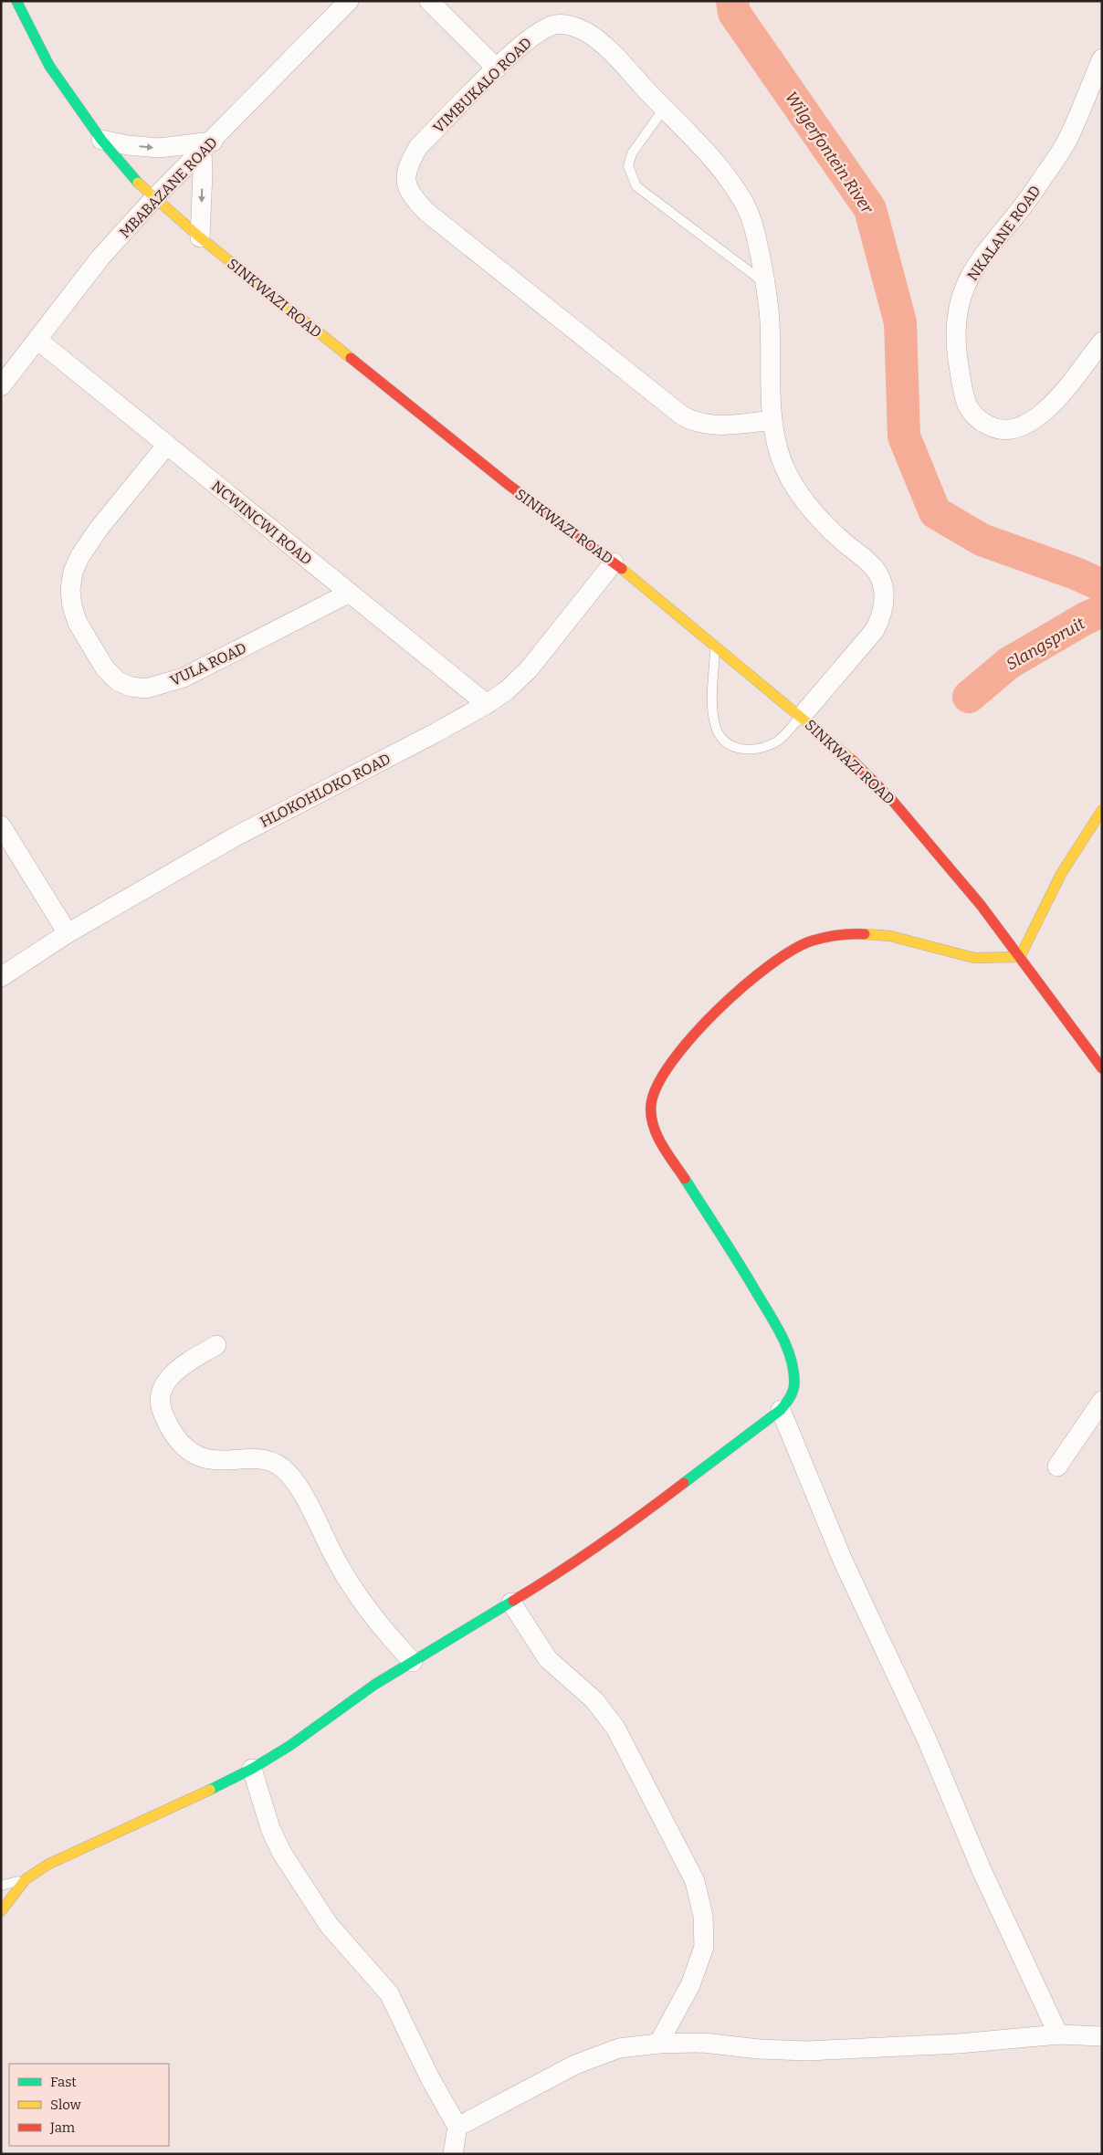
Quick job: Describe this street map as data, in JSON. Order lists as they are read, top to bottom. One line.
{"streets":{"street":["VIMBUKALO ROAD","MBABAZANE ROAD","NKALANE ROAD","SINKWAZI ROAD","NCWINCWI ROAD","VULA ROAD","HLOKOHLOKO ROAD"]},"crossings":[["VIMBUKALO ROAD","SINKWAZI ROAD"],["MBABAZANE ROAD","SINKWAZI ROAD"],["MBABAZANE ROAD","NCWINCWI ROAD"],["SINKWAZI ROAD","HLOKOHLOKO ROAD"],["NCWINCWI ROAD","VULA ROAD"],["NCWINCWI ROAD","HLOKOHLOKO ROAD"]],"water":["Wilgerfontein River","Slangspruit"],"legend":["Fast","Slow","Jam"]}
